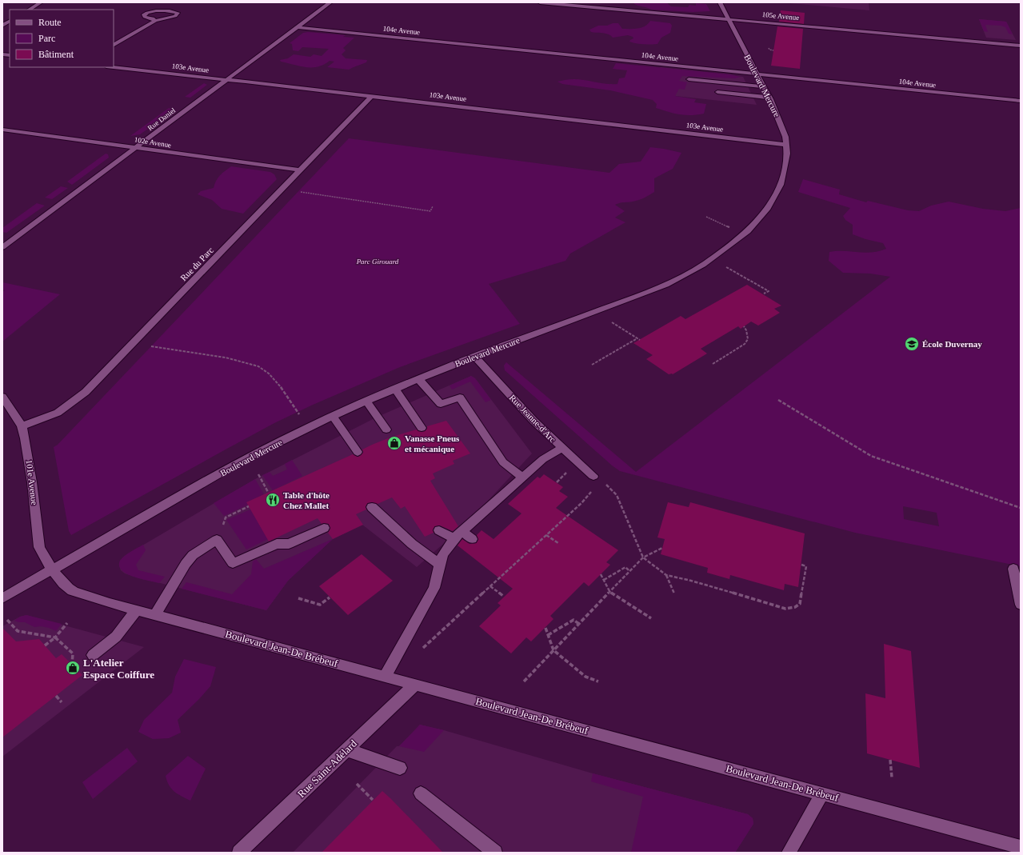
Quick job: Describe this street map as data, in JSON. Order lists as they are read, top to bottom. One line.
{"streets":{"street":["105e Avenue","104e Avenue","103e Avenue","Boulevard Mercure","Rue Daniel","102e Avenue","Rue du Parc","Rue Jeanne-d'Arc","101e Avenue","Boulevard Jean-De Brébeuf","Rue Saint-Adélard"]},"crossings":[["105e Avenue","Boulevard Mercure"],["104e Avenue","Boulevard Mercure"],["104e Avenue","Rue Daniel"],["103e Avenue","Boulevard Mercure"],["103e Avenue","Rue Daniel"],["103e Avenue","Rue du Parc"],["Boulevard Mercure","Rue Jeanne-d'Arc"],["Boulevard Mercure","101e Avenue"],["Boulevard Mercure","Boulevard Jean-De Brébeuf"],["Rue Daniel","102e Avenue"],["102e Avenue","Rue du Parc"],["Rue du Parc","101e Avenue"],["101e Avenue","Boulevard Jean-De Brébeuf"],["Boulevard Jean-De Brébeuf","Rue Saint-Adélard"]],"parks":["Parc Girouard"],"places":{"school or university":["École Duvernay"],"shop":["Vanasse Pneus et mécanique","L'Atelier Espace Coiffure"],"restaurant":["Table d'hôte Chez Mallet"]},"legend":["Route","Parc","Bâtiment"]}
